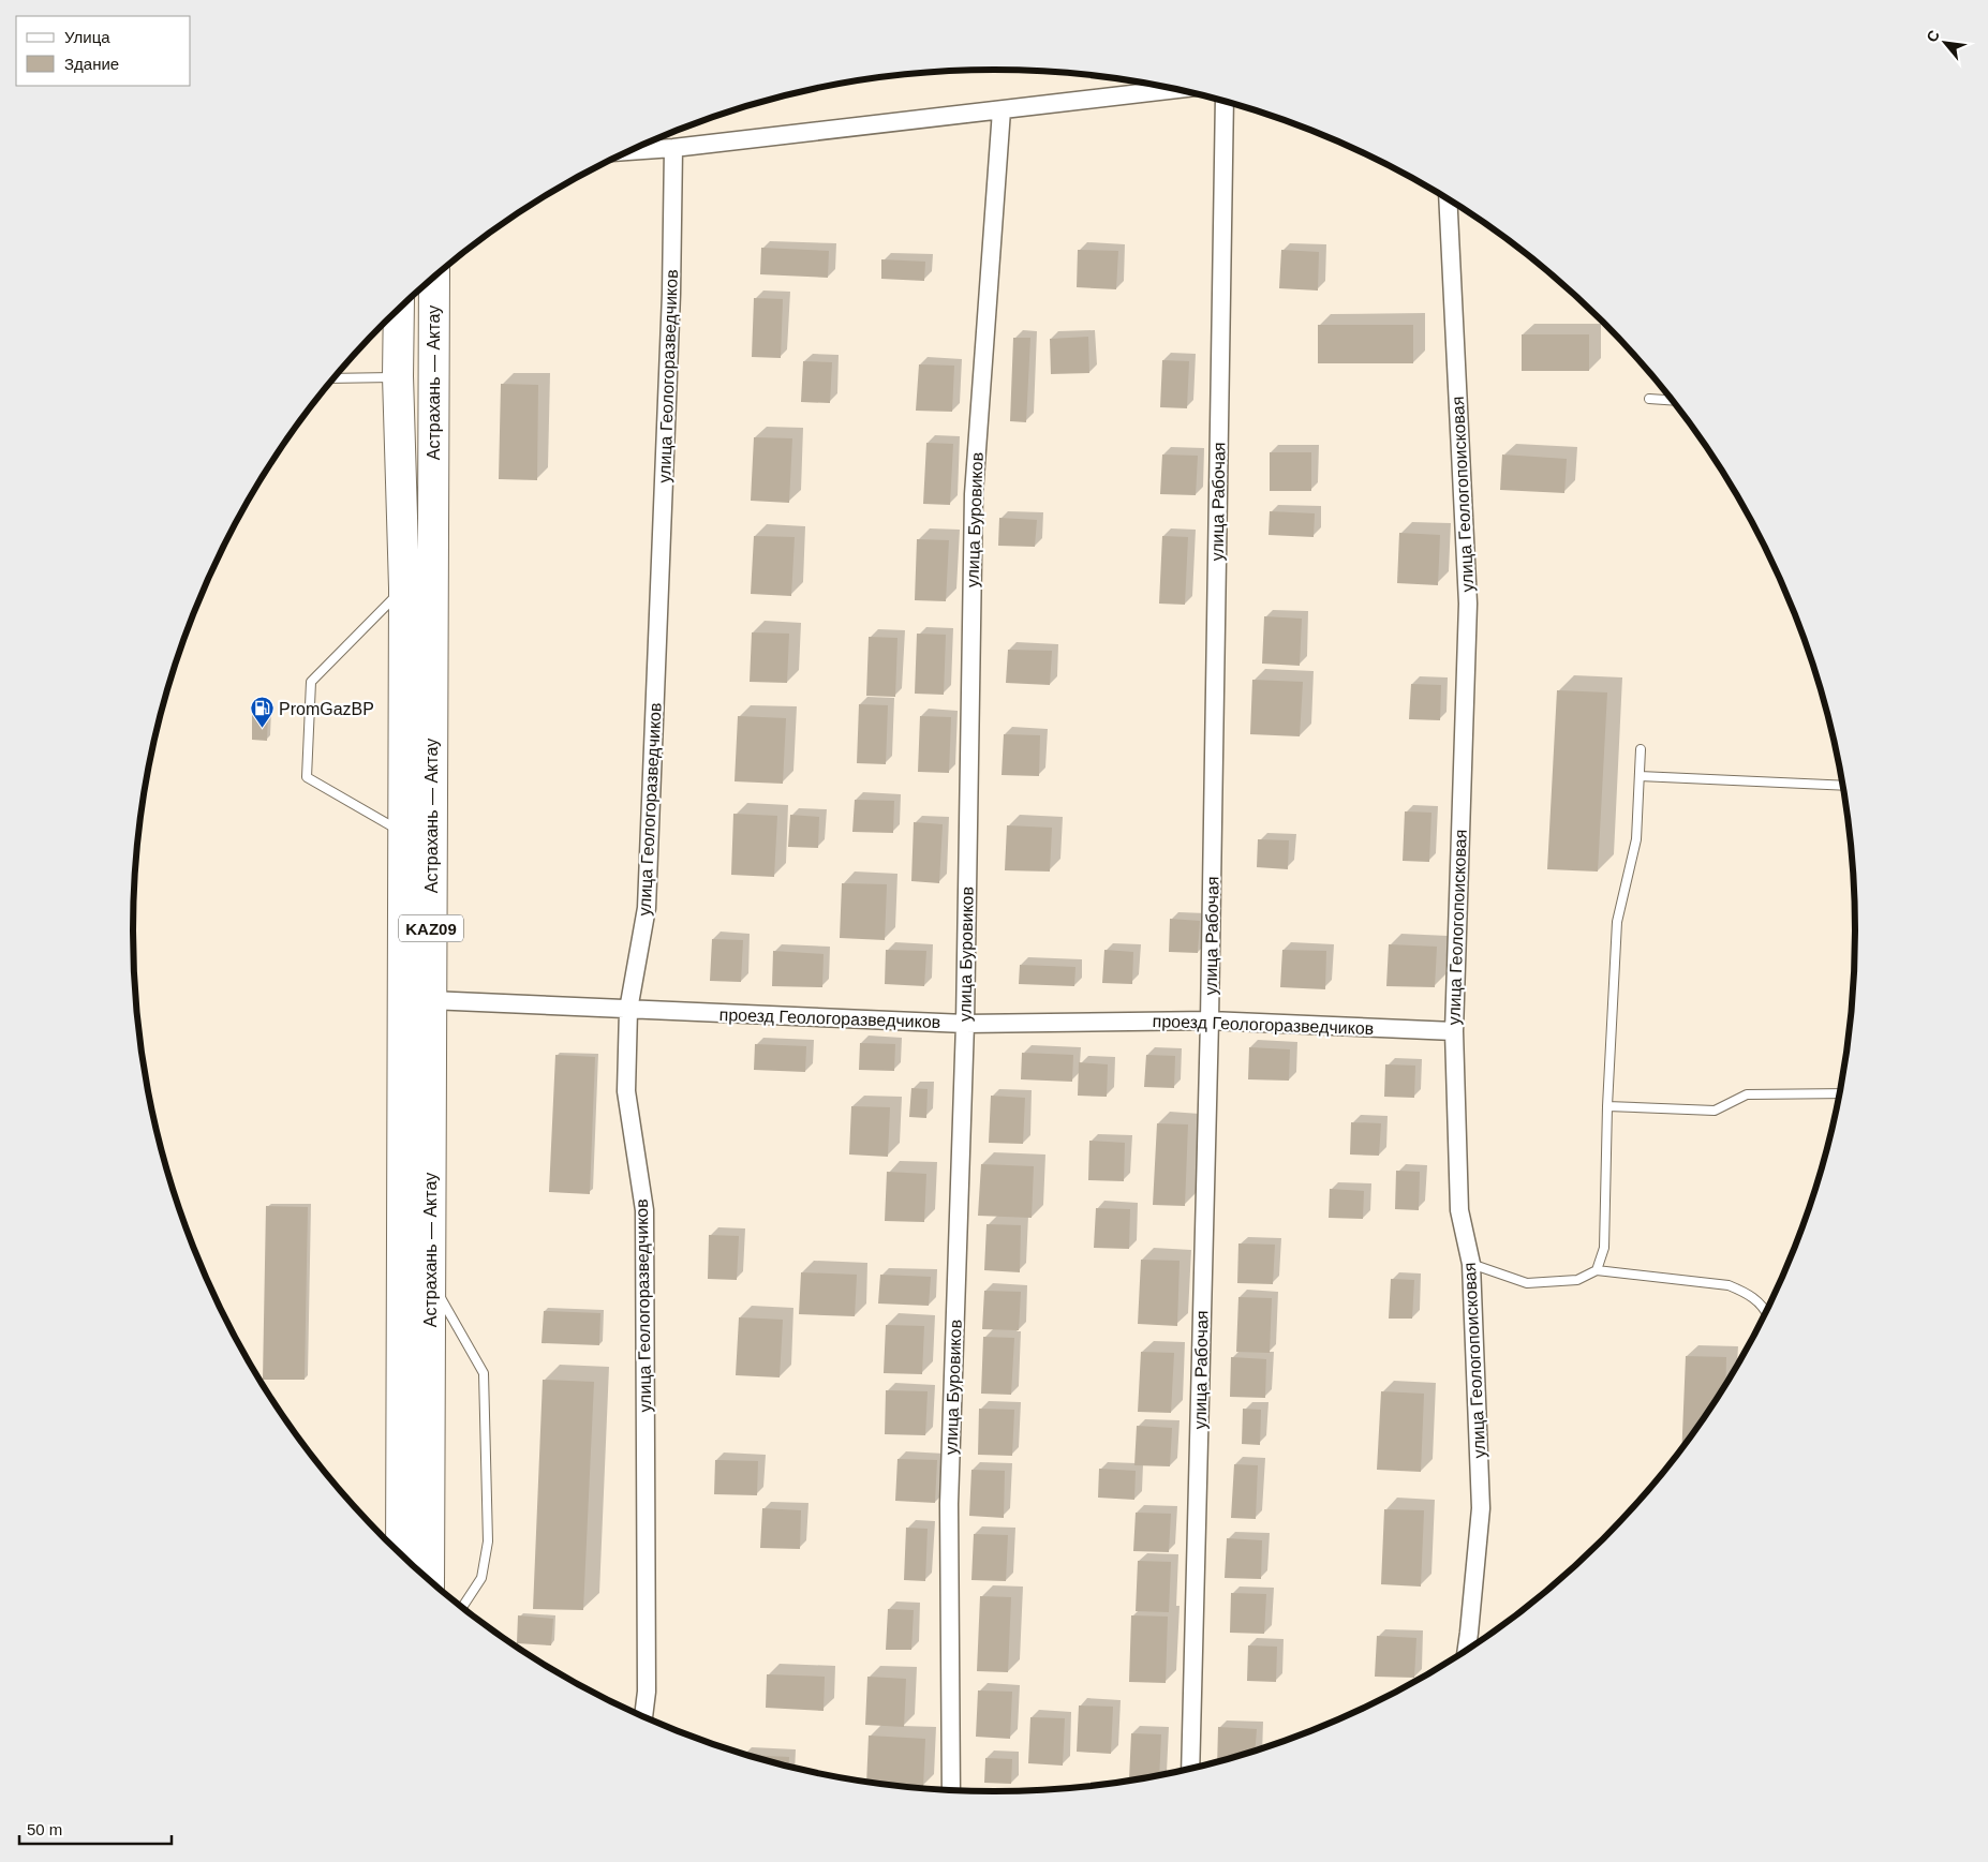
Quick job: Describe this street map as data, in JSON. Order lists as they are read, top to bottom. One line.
{"streets":{"highway":["Астрахань — Актау","KAZ09"],"street":["улица Геологоразведчиков","улица Геологопоисковая","улица Рабочая","улица Буровиков","проезд Геологоразведчиков"]},"crossings":[["улица Геологоразведчиков","проезд Геологоразведчиков"],["Астрахань — Актау","проезд Геологоразведчиков"],["улица Геологопоисковая","проезд Геологоразведчиков"],["улица Рабочая","проезд Геологоразведчиков"],["улица Буровиков","проезд Геологоразведчиков"]],"places":{"fuel station":["PromGazBP"]},"legend":["Улица","Здание"],"scale_bar":"50 m","north":"top left"}
